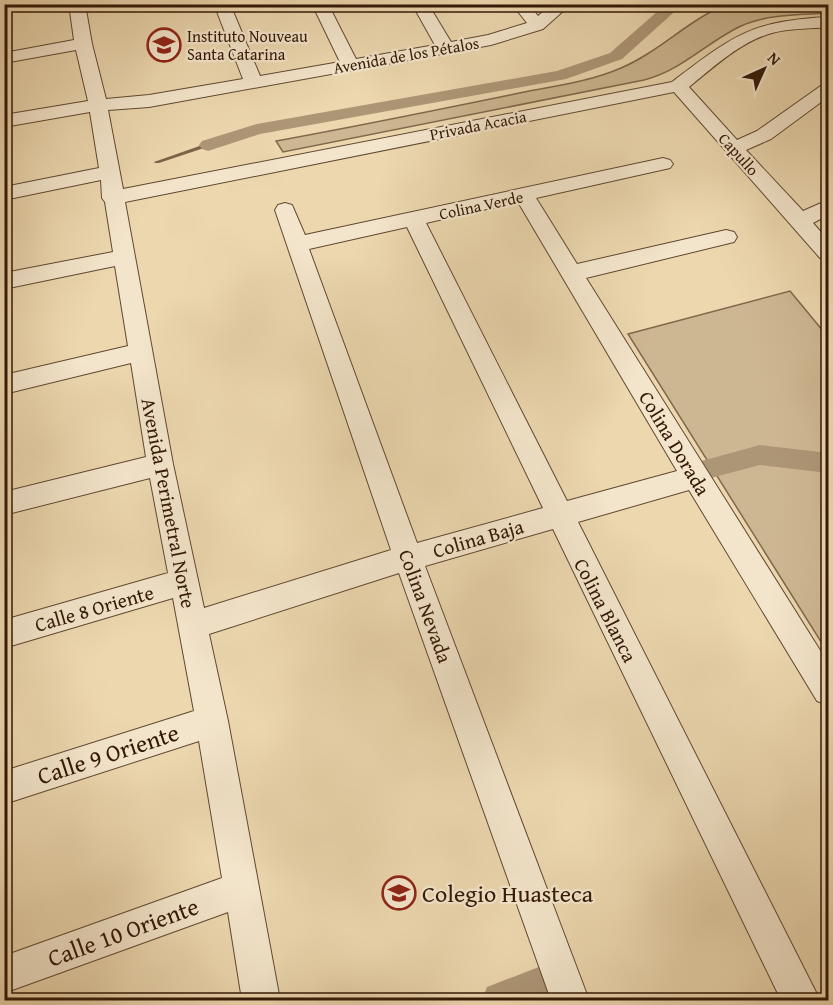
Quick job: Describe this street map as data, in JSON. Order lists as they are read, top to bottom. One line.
{"streets":{"street":["Avenida de los Pétalos","Privada Acacia","Capullo","Colina Verde","Colina Dorada","Avenida Perimetral Norte","Colina Baja","Colina Nevada","Calle 8 Oriente","Colina Blanca","Calle 9 Oriente","Calle 10 Oriente"]},"crossings":[["Avenida de los Pétalos","Avenida Perimetral Norte"],["Privada Acacia","Capullo"],["Privada Acacia","Avenida Perimetral Norte"],["Colina Verde","Colina Dorada"],["Colina Verde","Colina Nevada"],["Colina Verde","Colina Blanca"],["Colina Dorada","Colina Baja"],["Avenida Perimetral Norte","Colina Baja"],["Avenida Perimetral Norte","Calle 8 Oriente"],["Avenida Perimetral Norte","Calle 9 Oriente"],["Avenida Perimetral Norte","Calle 10 Oriente"],["Colina Baja","Colina Nevada"],["Colina Baja","Colina Blanca"]],"places":{"school or university":["Instituto Nouveau Santa Catarina","Colegio Huasteca"]},"north":"top right"}
